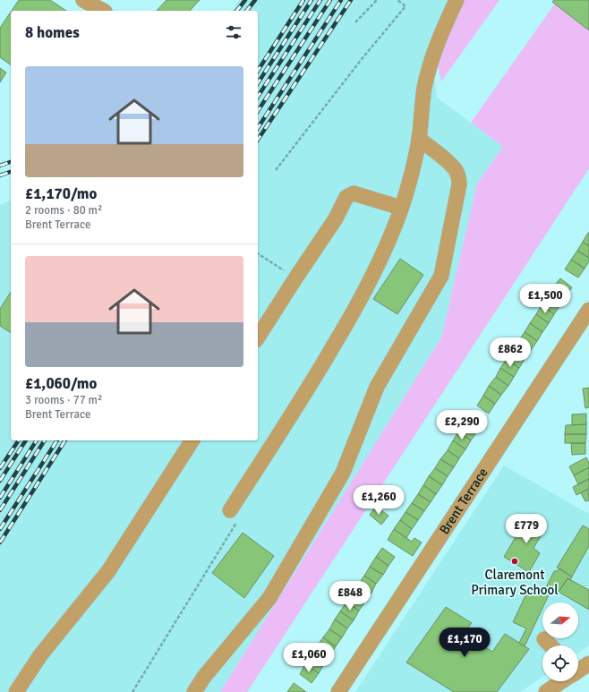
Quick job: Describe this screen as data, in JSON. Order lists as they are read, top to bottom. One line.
{"streets":{"street":["Brent Terrace"]},"places":["Claremont Primary School"],"north":"right","page":{"heading":"8 homes","list":[{"name":"£1,170/mo","note":"2 rooms · 80 m² · Brent Terrace"},{"name":"£1,060/mo","note":"3 rooms · 77 m² · Brent Terrace"}],"price":["£1,500","£862","£2,290","£1,260","£779","£848","£1,170","£1,060"]}}
